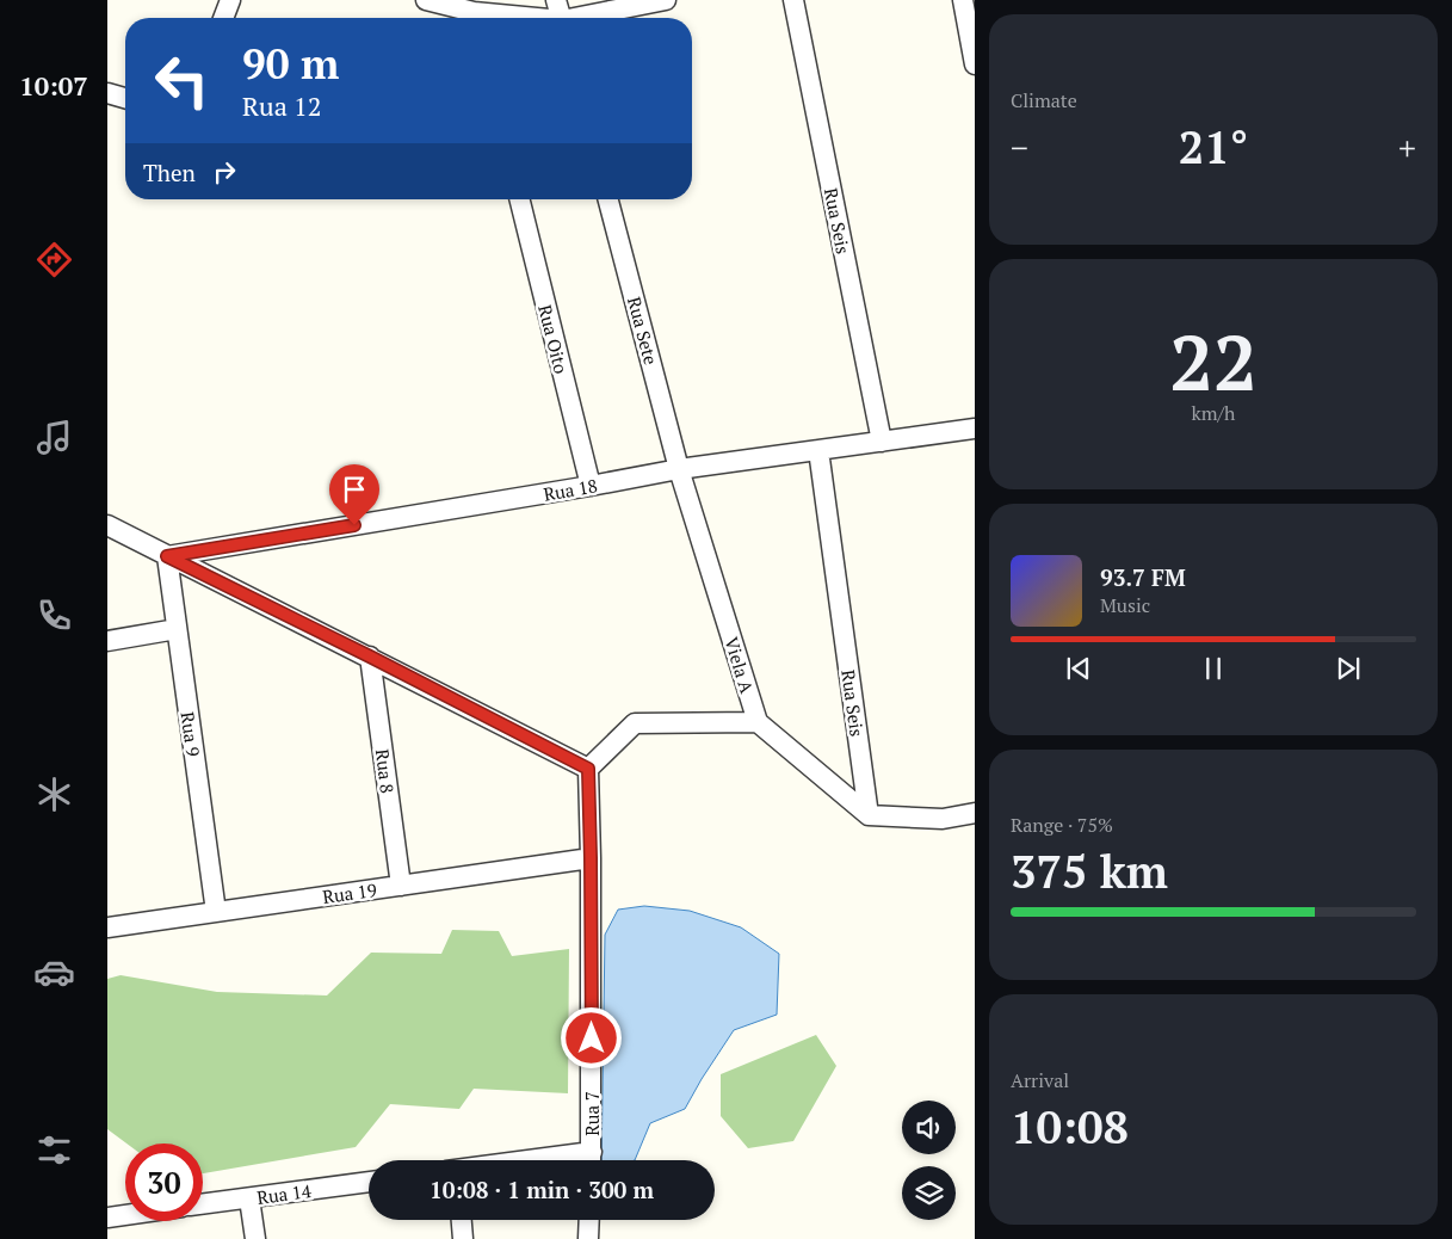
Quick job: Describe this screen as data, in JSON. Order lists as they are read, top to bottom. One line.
{"streets":{"street":["Rua Seis","Rua Sete","Rua Oito","Rua 18","Viela A","Rua 9","Rua 8","Rua 19","Rua 7","Rua 14"]},"crossings":[["Rua Seis","Rua 18"],["Rua Sete","Rua 18"],["Rua Sete","Viela A"],["Rua Oito","Rua 18"],["Rua 18","Viela A"],["Rua 18","Rua 9"],["Rua 9","Rua 19"],["Rua 8","Rua 19"],["Rua 19","Rua 7"]],"page":{"tabs":"10:07","tile":["Climate",["22","km/h"],["Range · 75%","375 km"],["Arrival","10:08"]],"turn":["90 m","Rua 12"],"heat":["−","21°","+"],"then":"Then","song":["93.7 FM","Music"],"limit":"30","trip":"10:08 · 1 min · 300 m"}}
